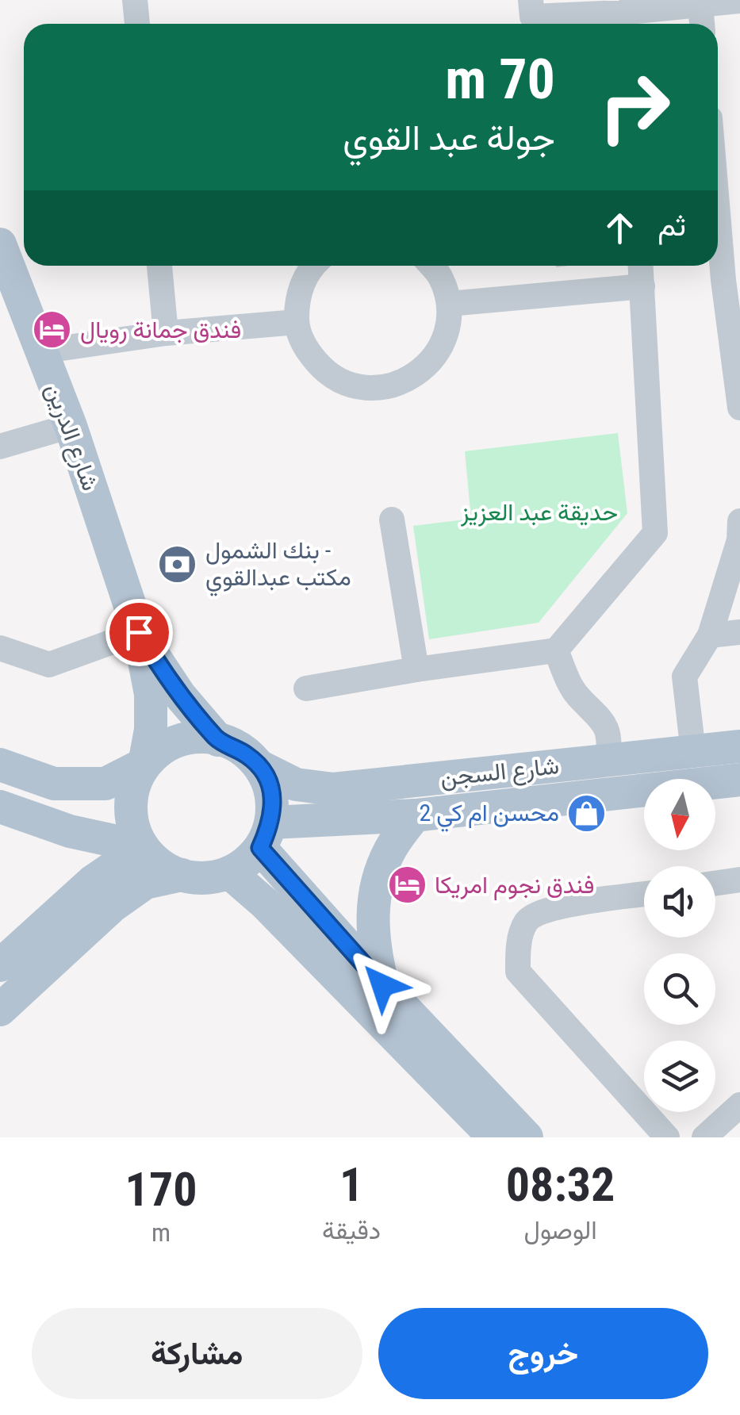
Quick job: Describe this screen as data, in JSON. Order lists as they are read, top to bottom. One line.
{"streets":{"main road":["شارع الدرين","شارع السجن"]},"crossings":[["شارع الدرين","شارع السجن"]],"parks":["حديقة عبد العزيز"],"places":{"hotel":["فندق جمانة رويال","فندق نجوم امريكا"],"bank":["بنك الشمول - مكتب عبدالقوي"],"shop":["محسن ام كي 2"]},"north":"bottom","page":{"turn":["70 m","جولة عبد القوي"],"then":"ثم","eta":["08:32","الوصول","1","دقيقة","170","m"],"buttons":["خروج","مشاركة"]}}
